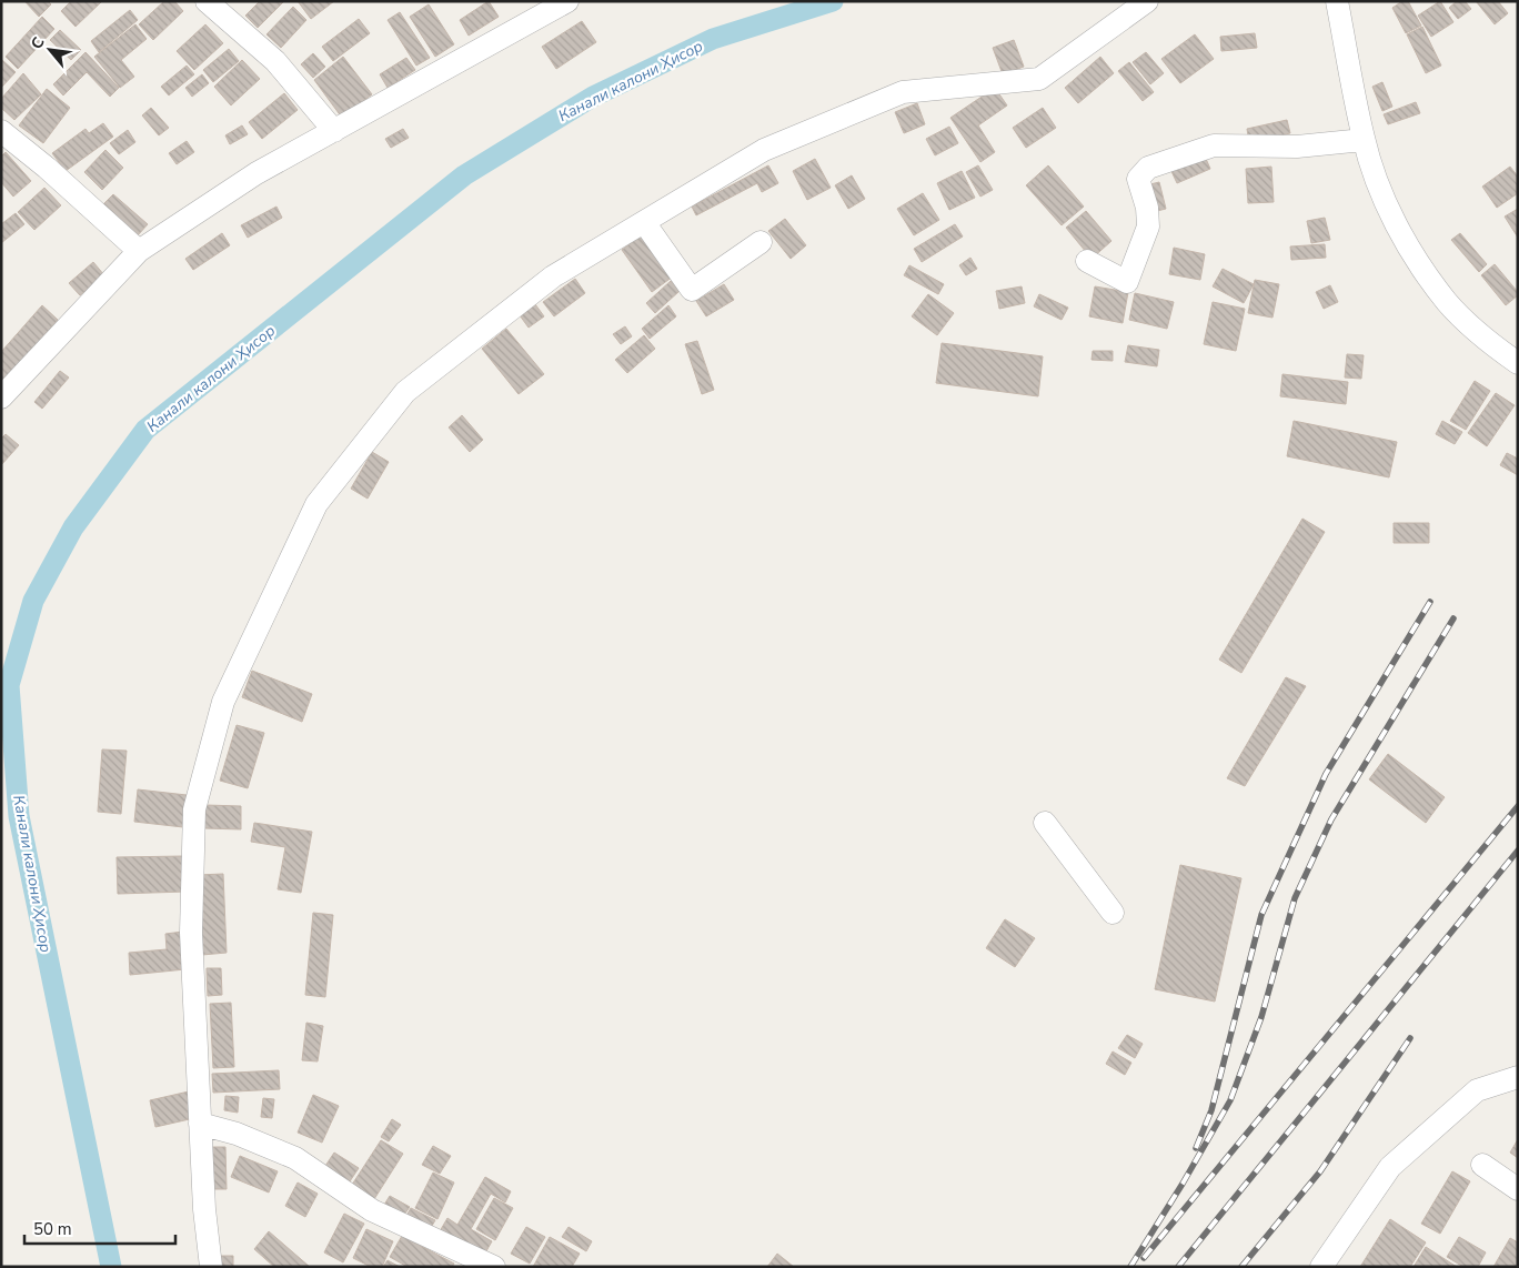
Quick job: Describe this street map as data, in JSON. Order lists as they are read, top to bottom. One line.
{"water":["Канали калони Ҳисор"],"scale_bar":"50 m","north":"top left"}
